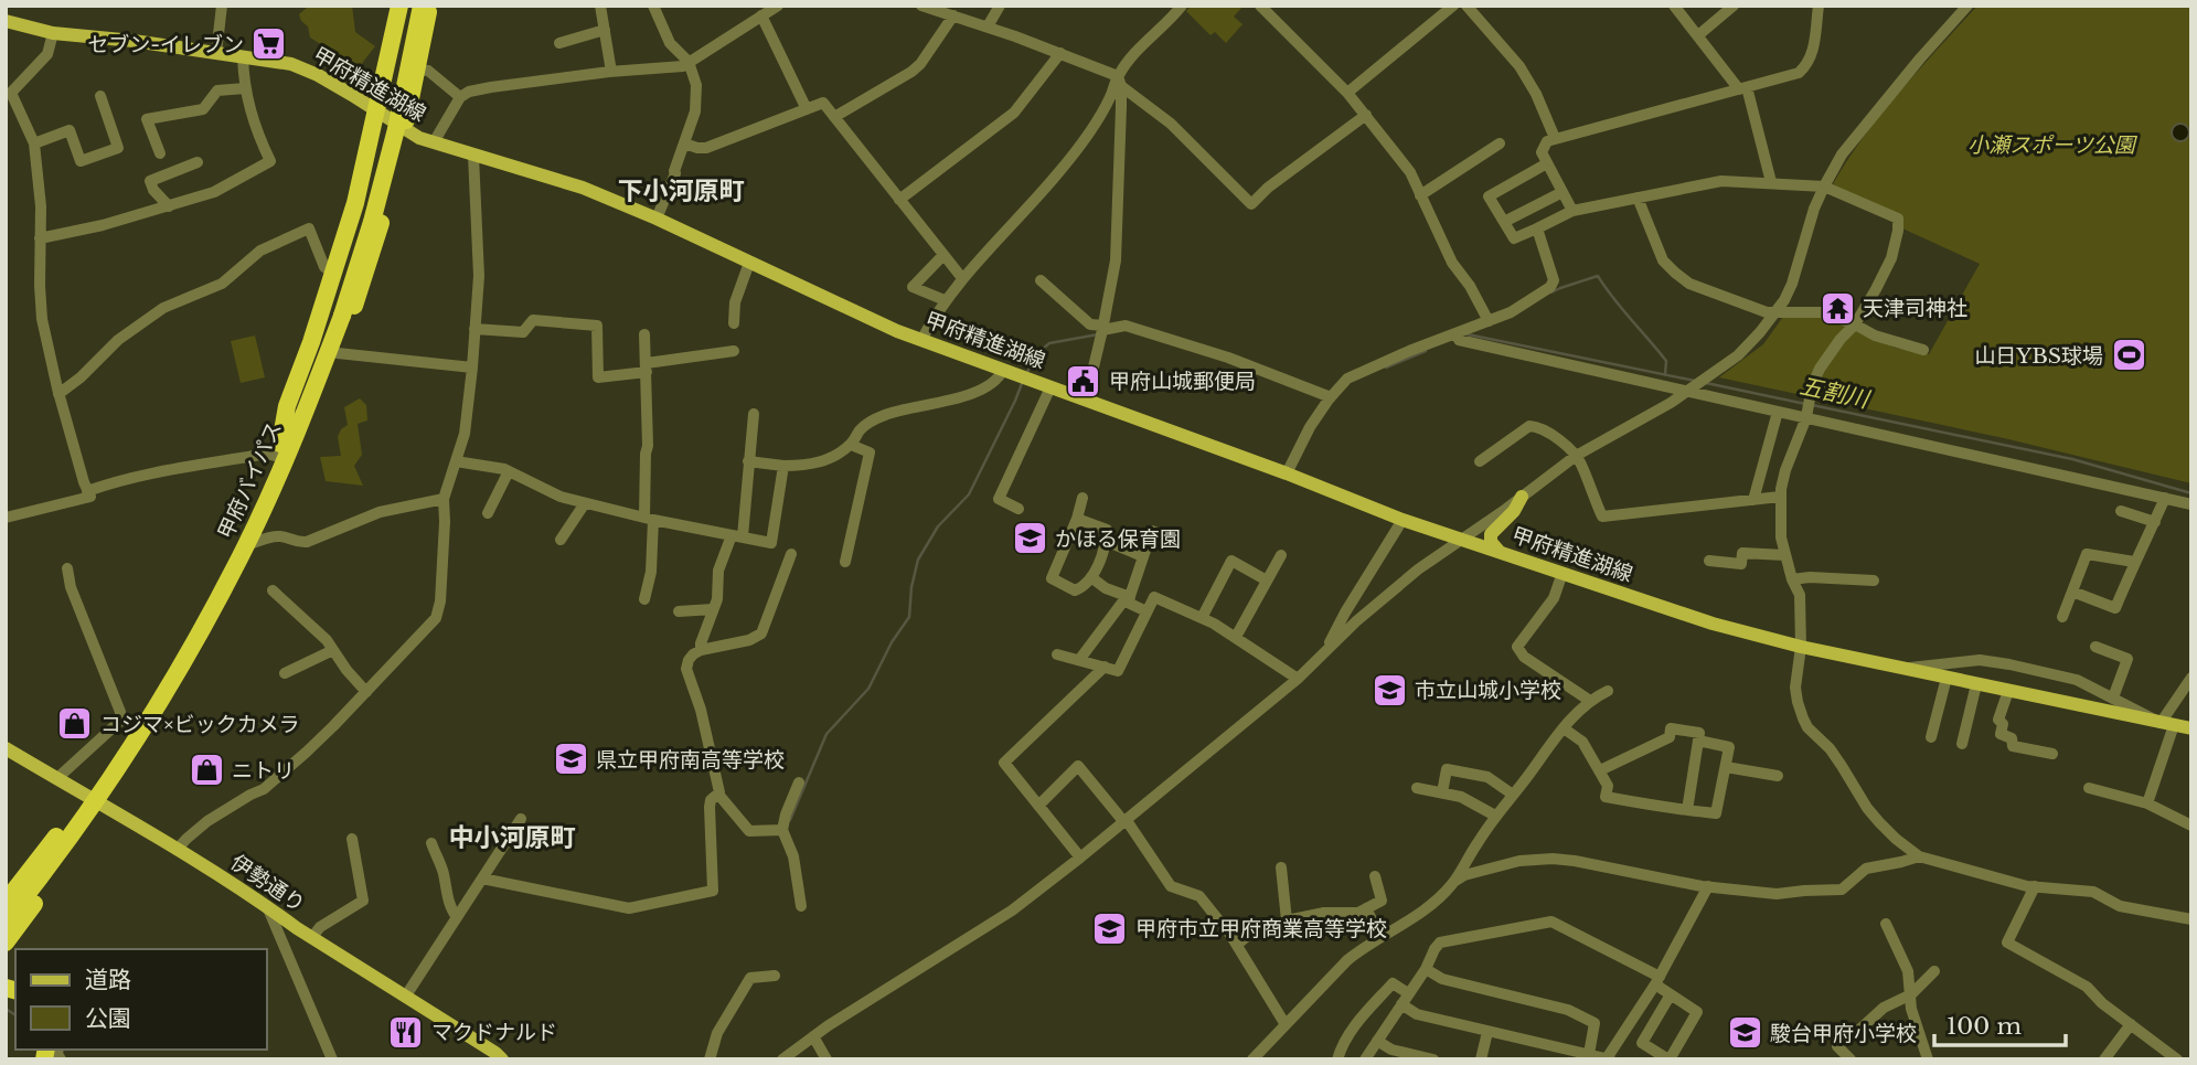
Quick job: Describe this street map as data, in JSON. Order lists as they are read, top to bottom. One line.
{"streets":{"highway":["甲府バイパス"],"main road":["甲府精進湖線","伊勢通り"]},"crossings":[["甲府バイパス","伊勢通り"]],"districts":["下小河原町","中小河原町"],"water":["五割川"],"parks":["小瀬スポーツ公園"],"places":{"supermarket":["セブン-イレブン"],"temple":["天津司神社"],"sports":["山日YBS球場"],"public building":["甲府山城郵便局"],"school or university":["かほる保育園","市立山城小学校","県立甲府南高等学校","甲府市立甲府商業高等学校","駿台甲府小学校"],"shop":["コジマ×ビックカメラ","ニトリ"],"restaurant":["マクドナルド"]},"legend":["道路","公園"],"scale_bar":"100 m"}
